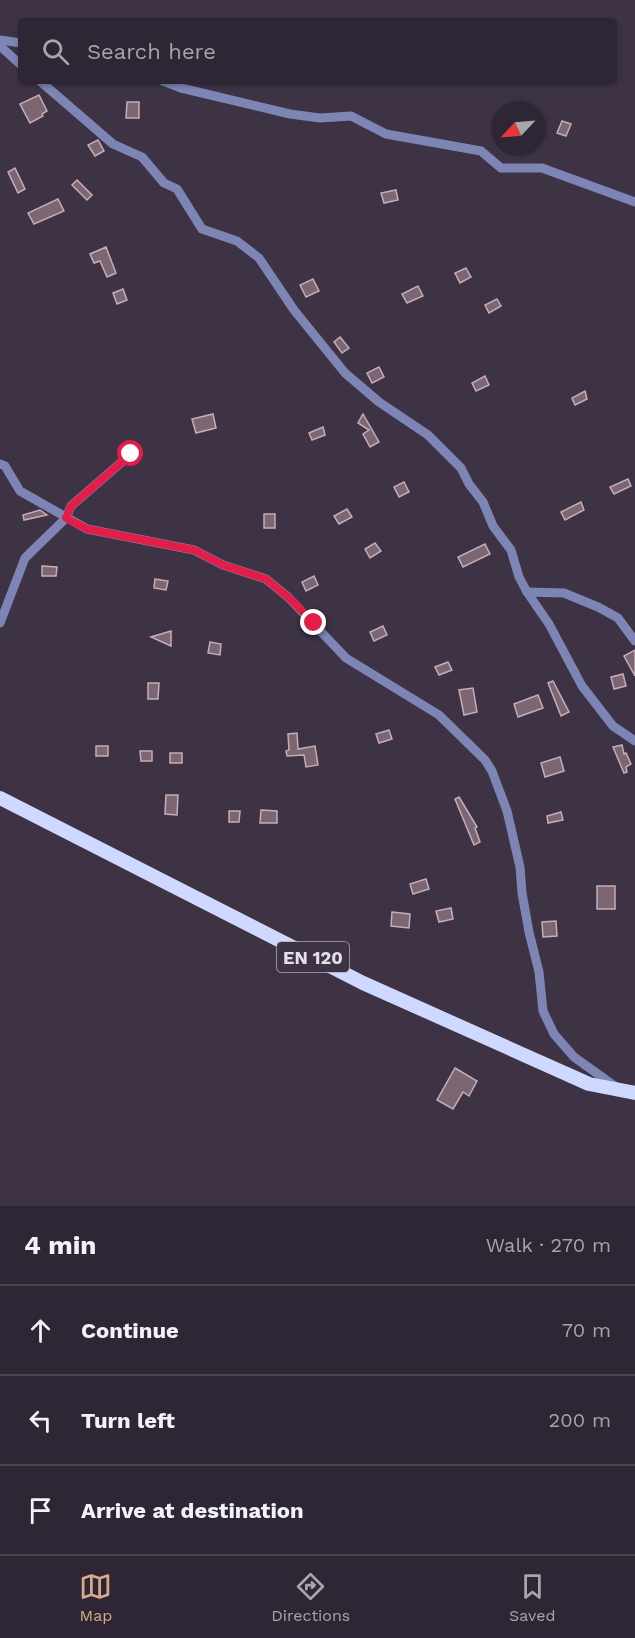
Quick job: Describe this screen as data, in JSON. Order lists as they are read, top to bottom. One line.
{"streets":{"main road":["EN 120"]},"north":"bottom left","page":{"search":"Search here","heading":["4 min","Walk · 270 m"],"list":[["Continue","70 m"],["Turn left","200 m"],"Arrive at destination"],"nav":["Map","Directions","Saved"]}}
